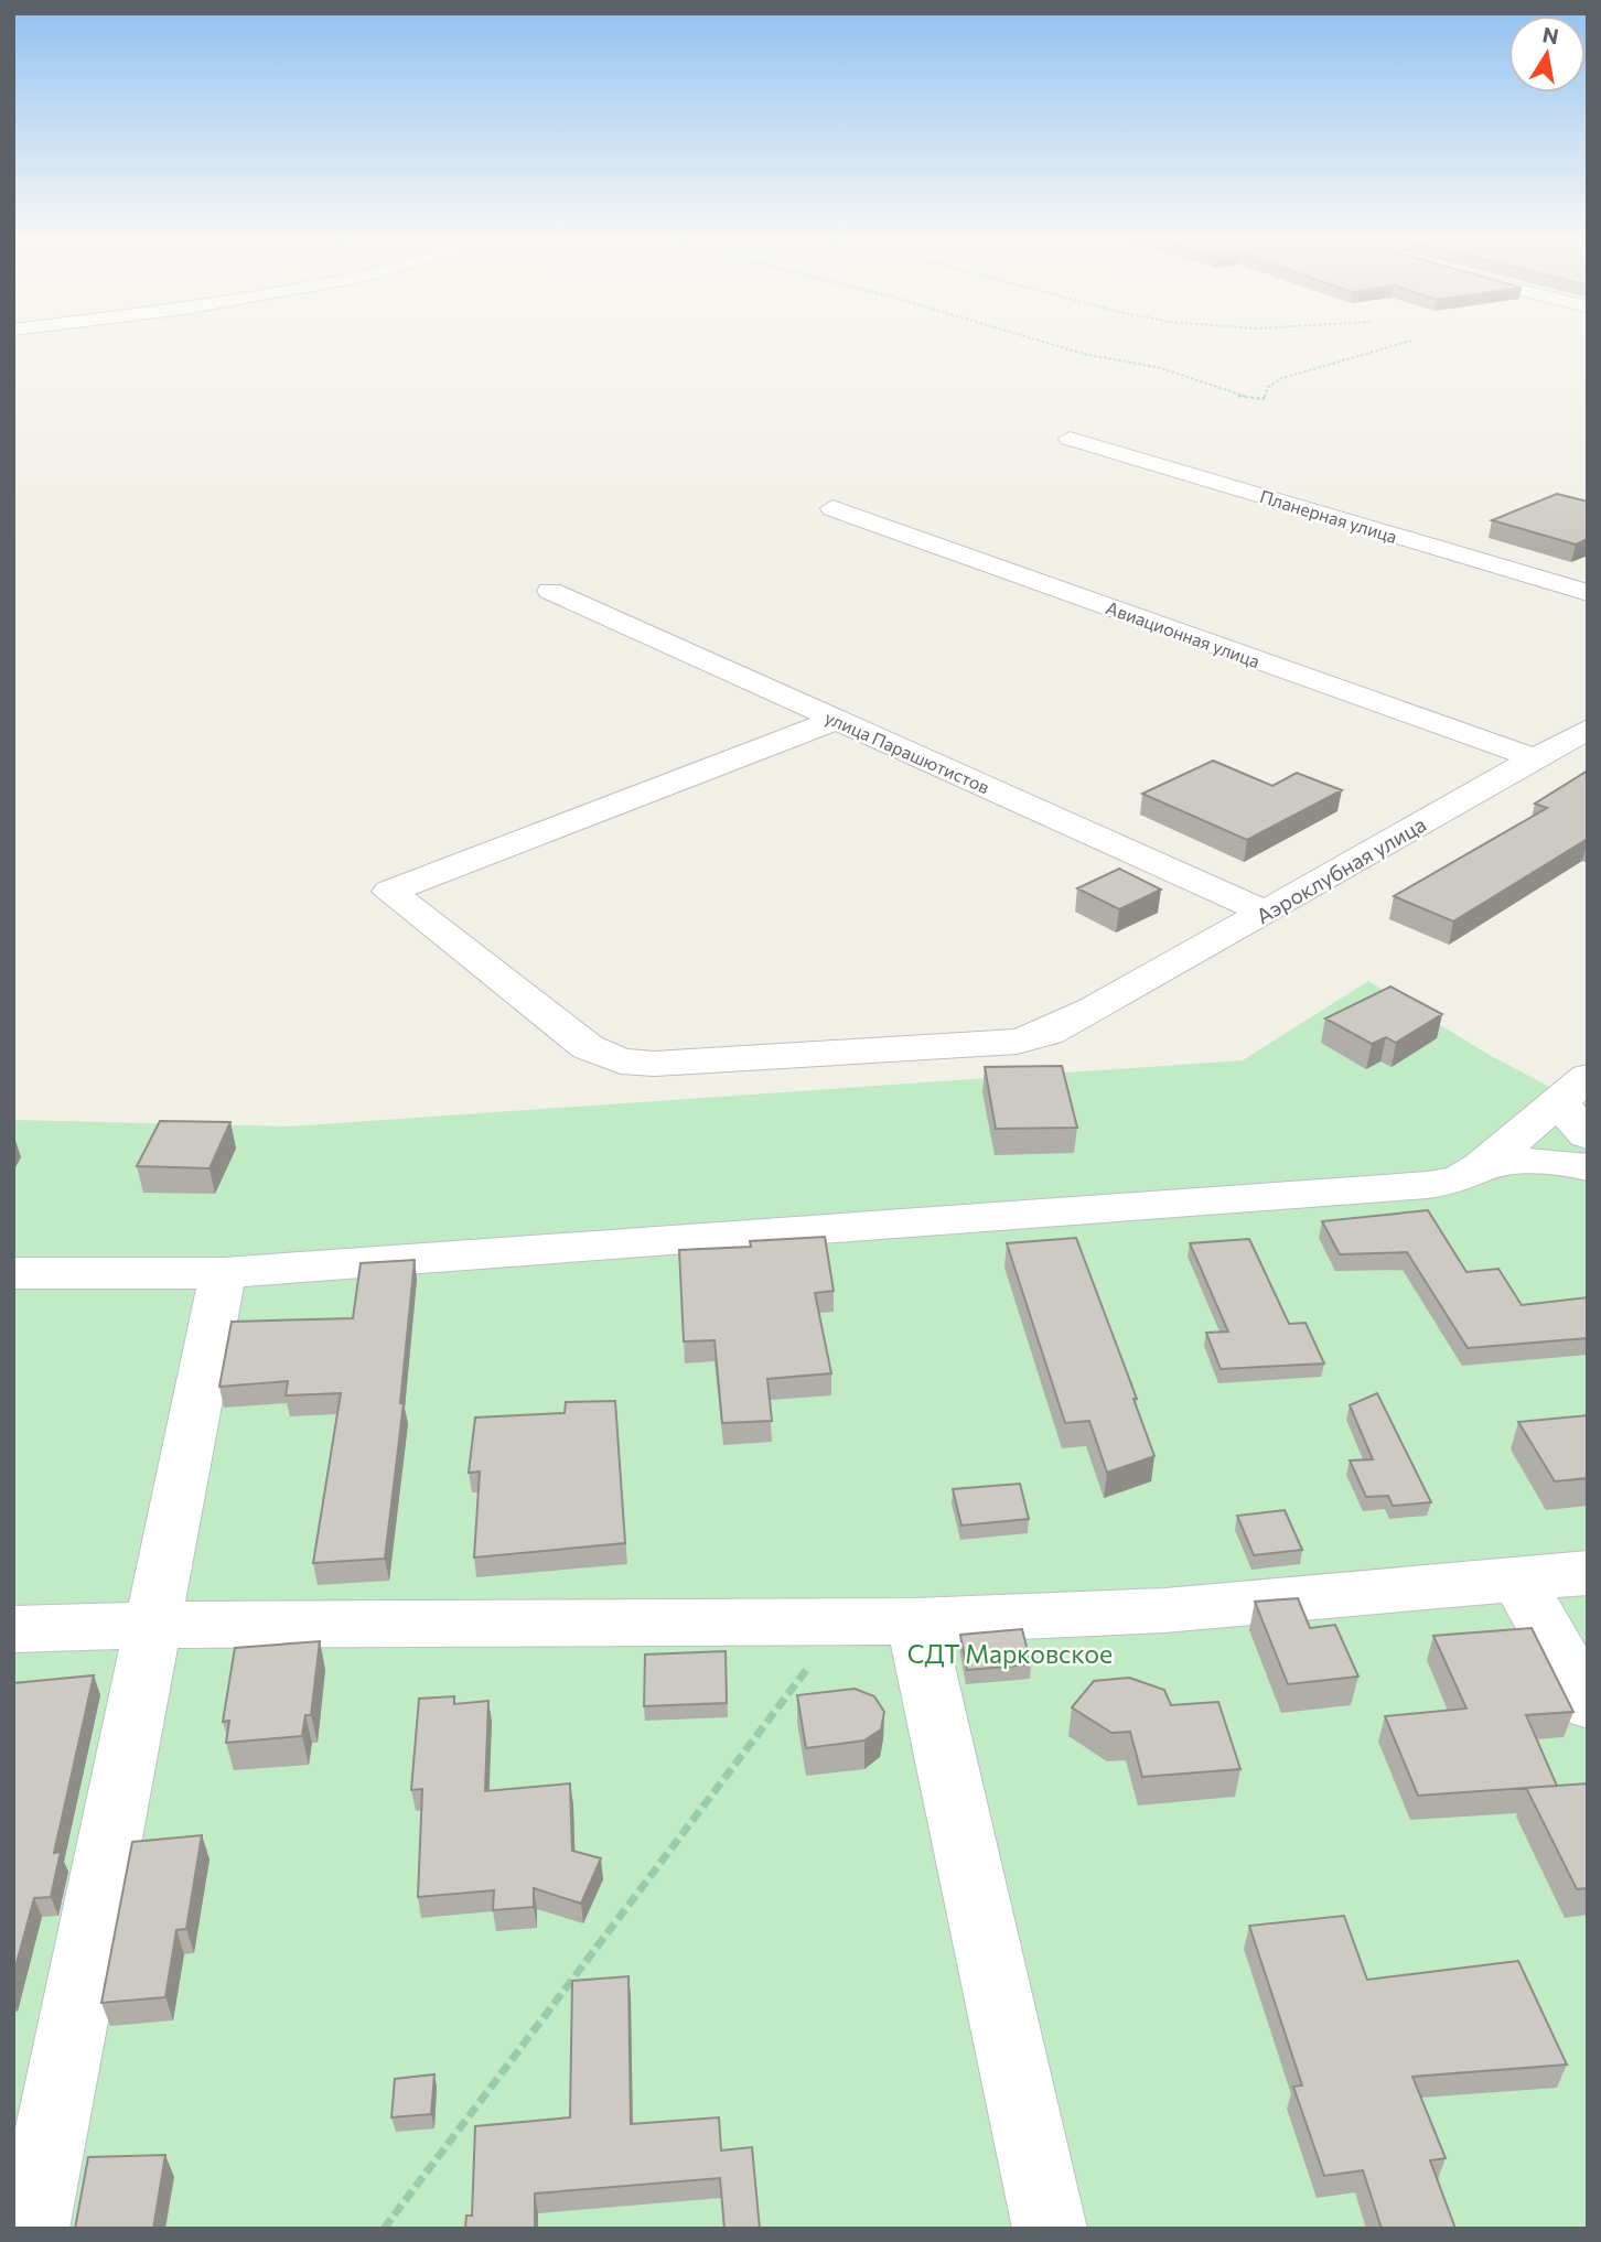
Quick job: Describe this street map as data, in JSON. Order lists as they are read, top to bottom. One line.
{"streets":{"street":["Планерная улица","Авиационная улица","улица Парашютистов","Аэроклубная улица"]},"crossings":[["Авиационная улица","Аэроклубная улица"],["улица Парашютистов","Аэроклубная улица"]],"parks":["СДТ Марковское"],"north":"top"}
